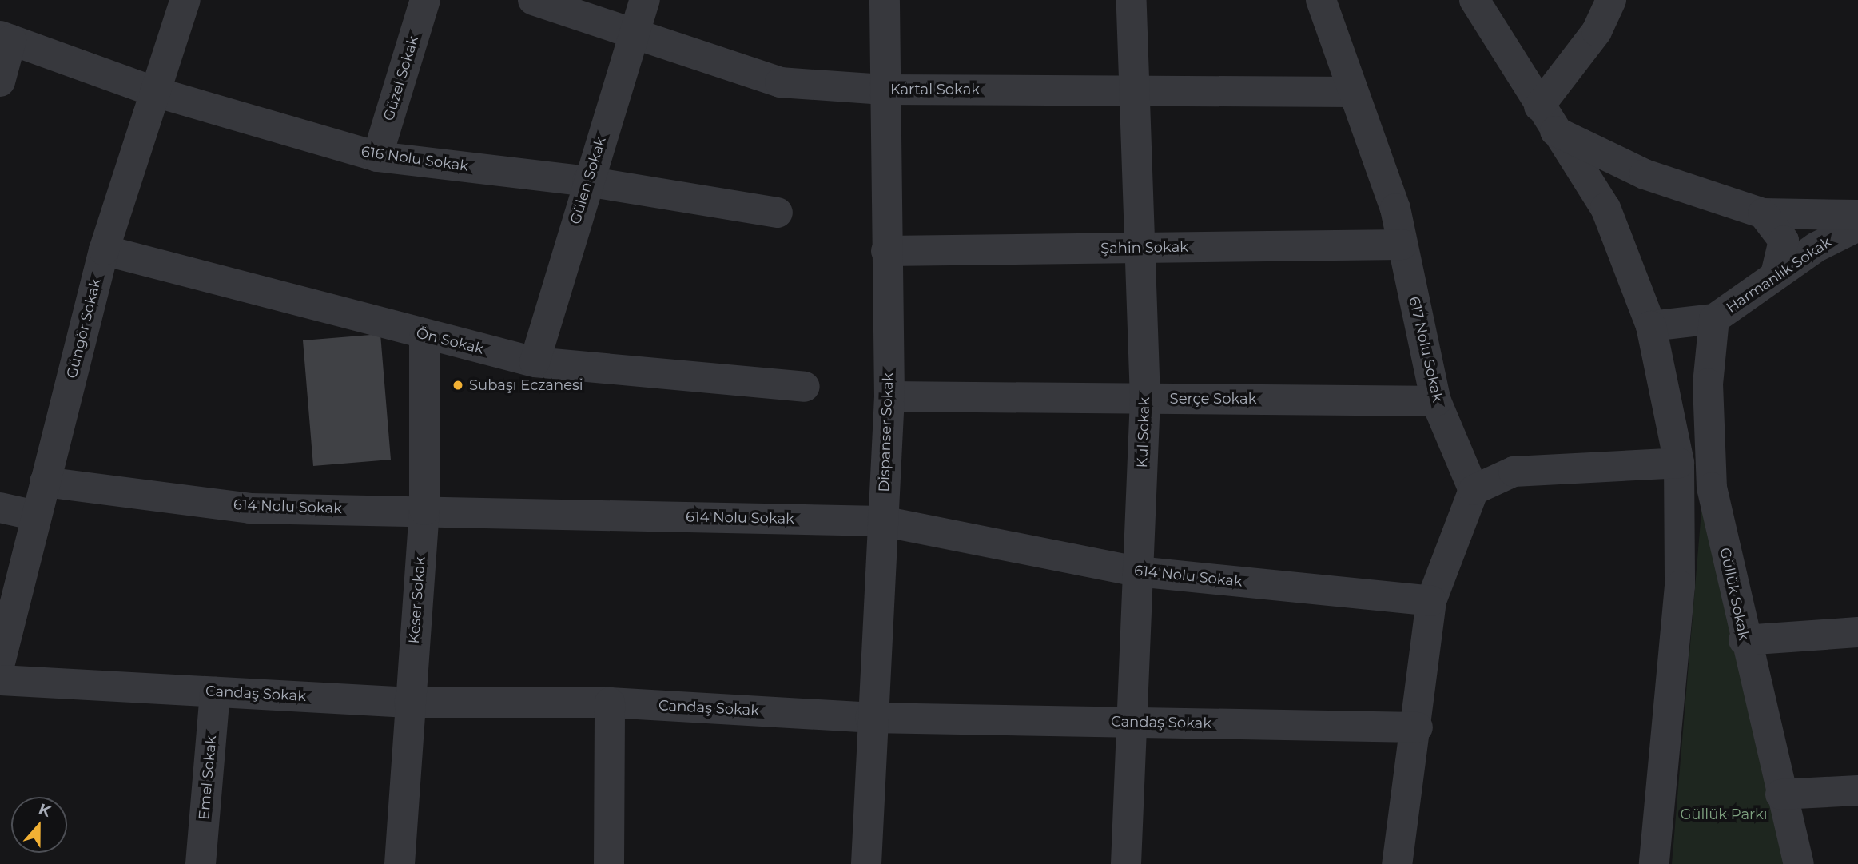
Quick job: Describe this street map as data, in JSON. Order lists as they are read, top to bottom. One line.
{"streets":{"street":["Güzel Sokak","Kartal Sokak","616 Nolu Sokak","Gülen Sokak","Şahin Sokak","Harmanlık Sokak","Güngör Sokak","Ön Sokak","617 Nolu Sokak","Serçe Sokak","Dispanser Sokak","Kul Sokak","614 Nolu Sokak","Güllük Sokak","Keser Sokak","Candaş Sokak","Emel Sokak"]},"crossings":[["Güzel Sokak","616 Nolu Sokak"],["Kartal Sokak","Gülen Sokak"],["Kartal Sokak","617 Nolu Sokak"],["Kartal Sokak","Dispanser Sokak"],["Kartal Sokak","Kul Sokak"],["616 Nolu Sokak","Gülen Sokak"],["616 Nolu Sokak","Güngör Sokak"],["Gülen Sokak","Ön Sokak"],["Şahin Sokak","617 Nolu Sokak"],["Şahin Sokak","Dispanser Sokak"],["Şahin Sokak","Kul Sokak"],["Harmanlık Sokak","Güllük Sokak"],["Güngör Sokak","Ön Sokak"],["Güngör Sokak","614 Nolu Sokak"],["Ön Sokak","Keser Sokak"],["617 Nolu Sokak","Serçe Sokak"],["Serçe Sokak","Dispanser Sokak"],["Serçe Sokak","Kul Sokak"],["Dispanser Sokak","614 Nolu Sokak"],["Dispanser Sokak","Candaş Sokak"],["Kul Sokak","614 Nolu Sokak"],["Kul Sokak","Candaş Sokak"],["614 Nolu Sokak","Keser Sokak"],["Keser Sokak","Candaş Sokak"],["Candaş Sokak","Emel Sokak"]],"parks":["Güllük Parkı"],"places":["Subaşı Eczanesi"],"north":"top"}
